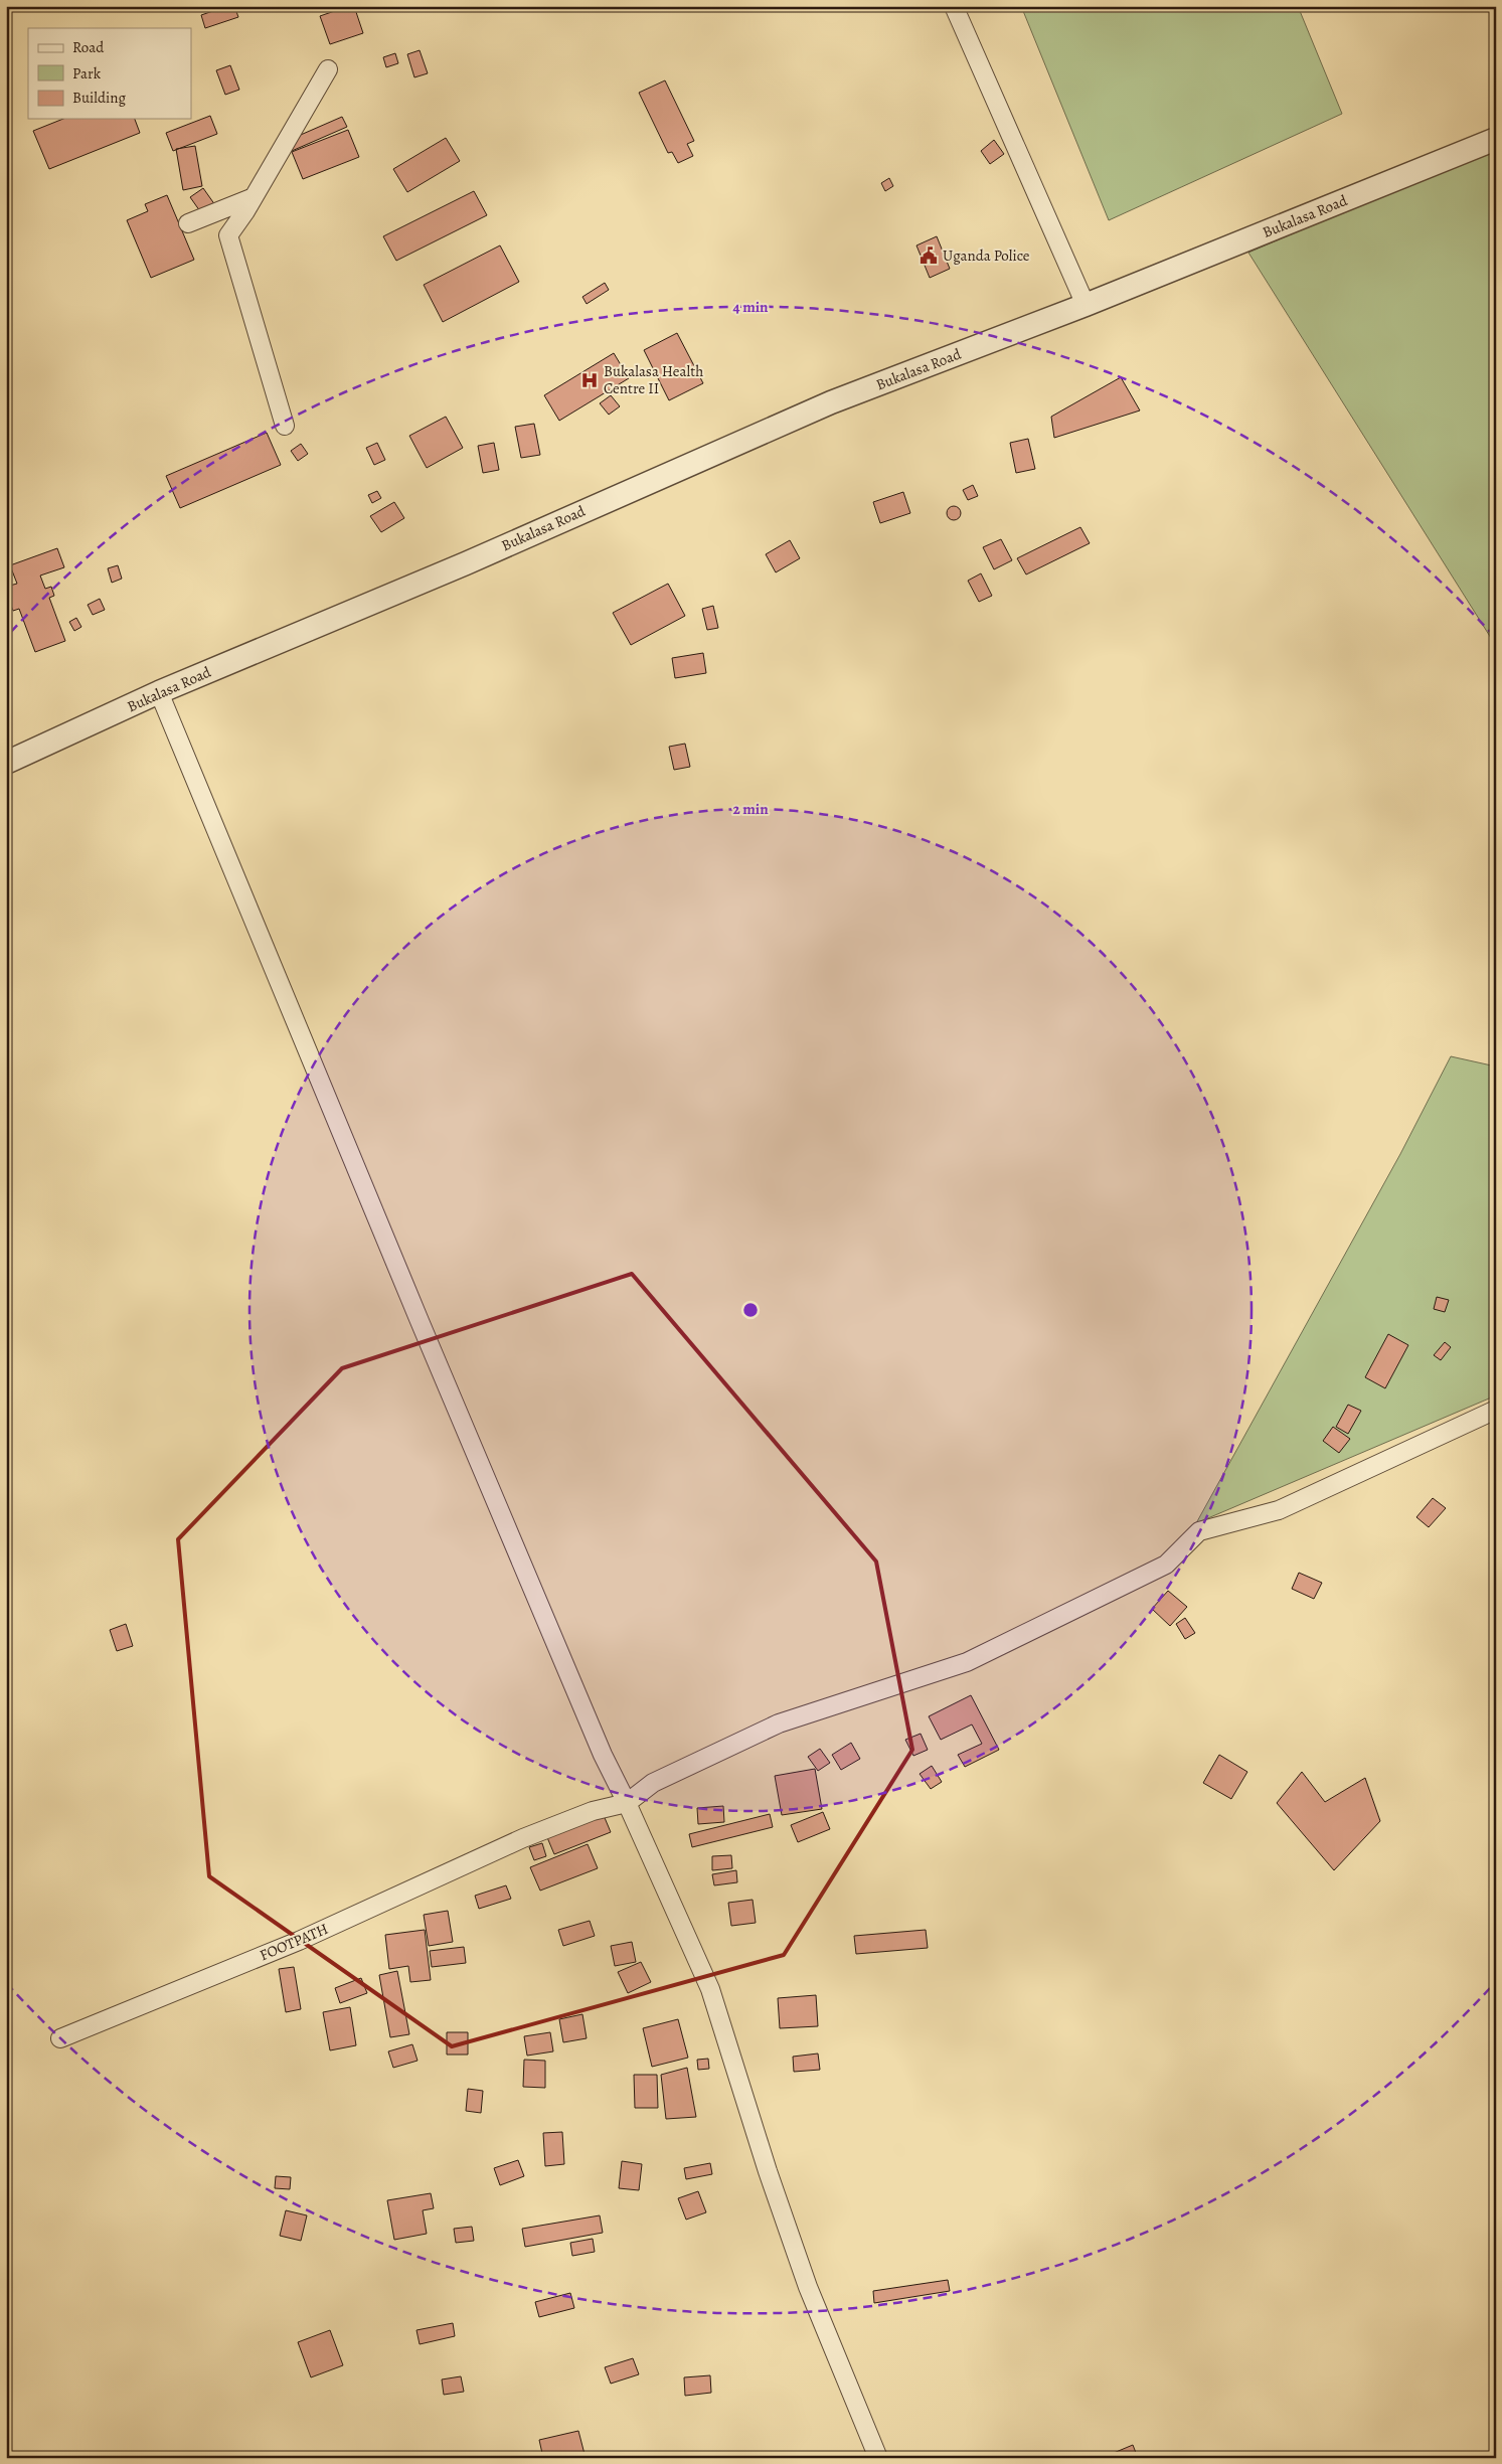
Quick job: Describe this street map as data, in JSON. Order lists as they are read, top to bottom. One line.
{"streets":{"street":["Bukalasa Road","FOOTPATH"]},"places":{"public building":["Uganda Police"],"hospital":["Bukalasa Health Centre II"]},"legend":["Road","Park","Building"],"rings":["4 min","2 min"]}
